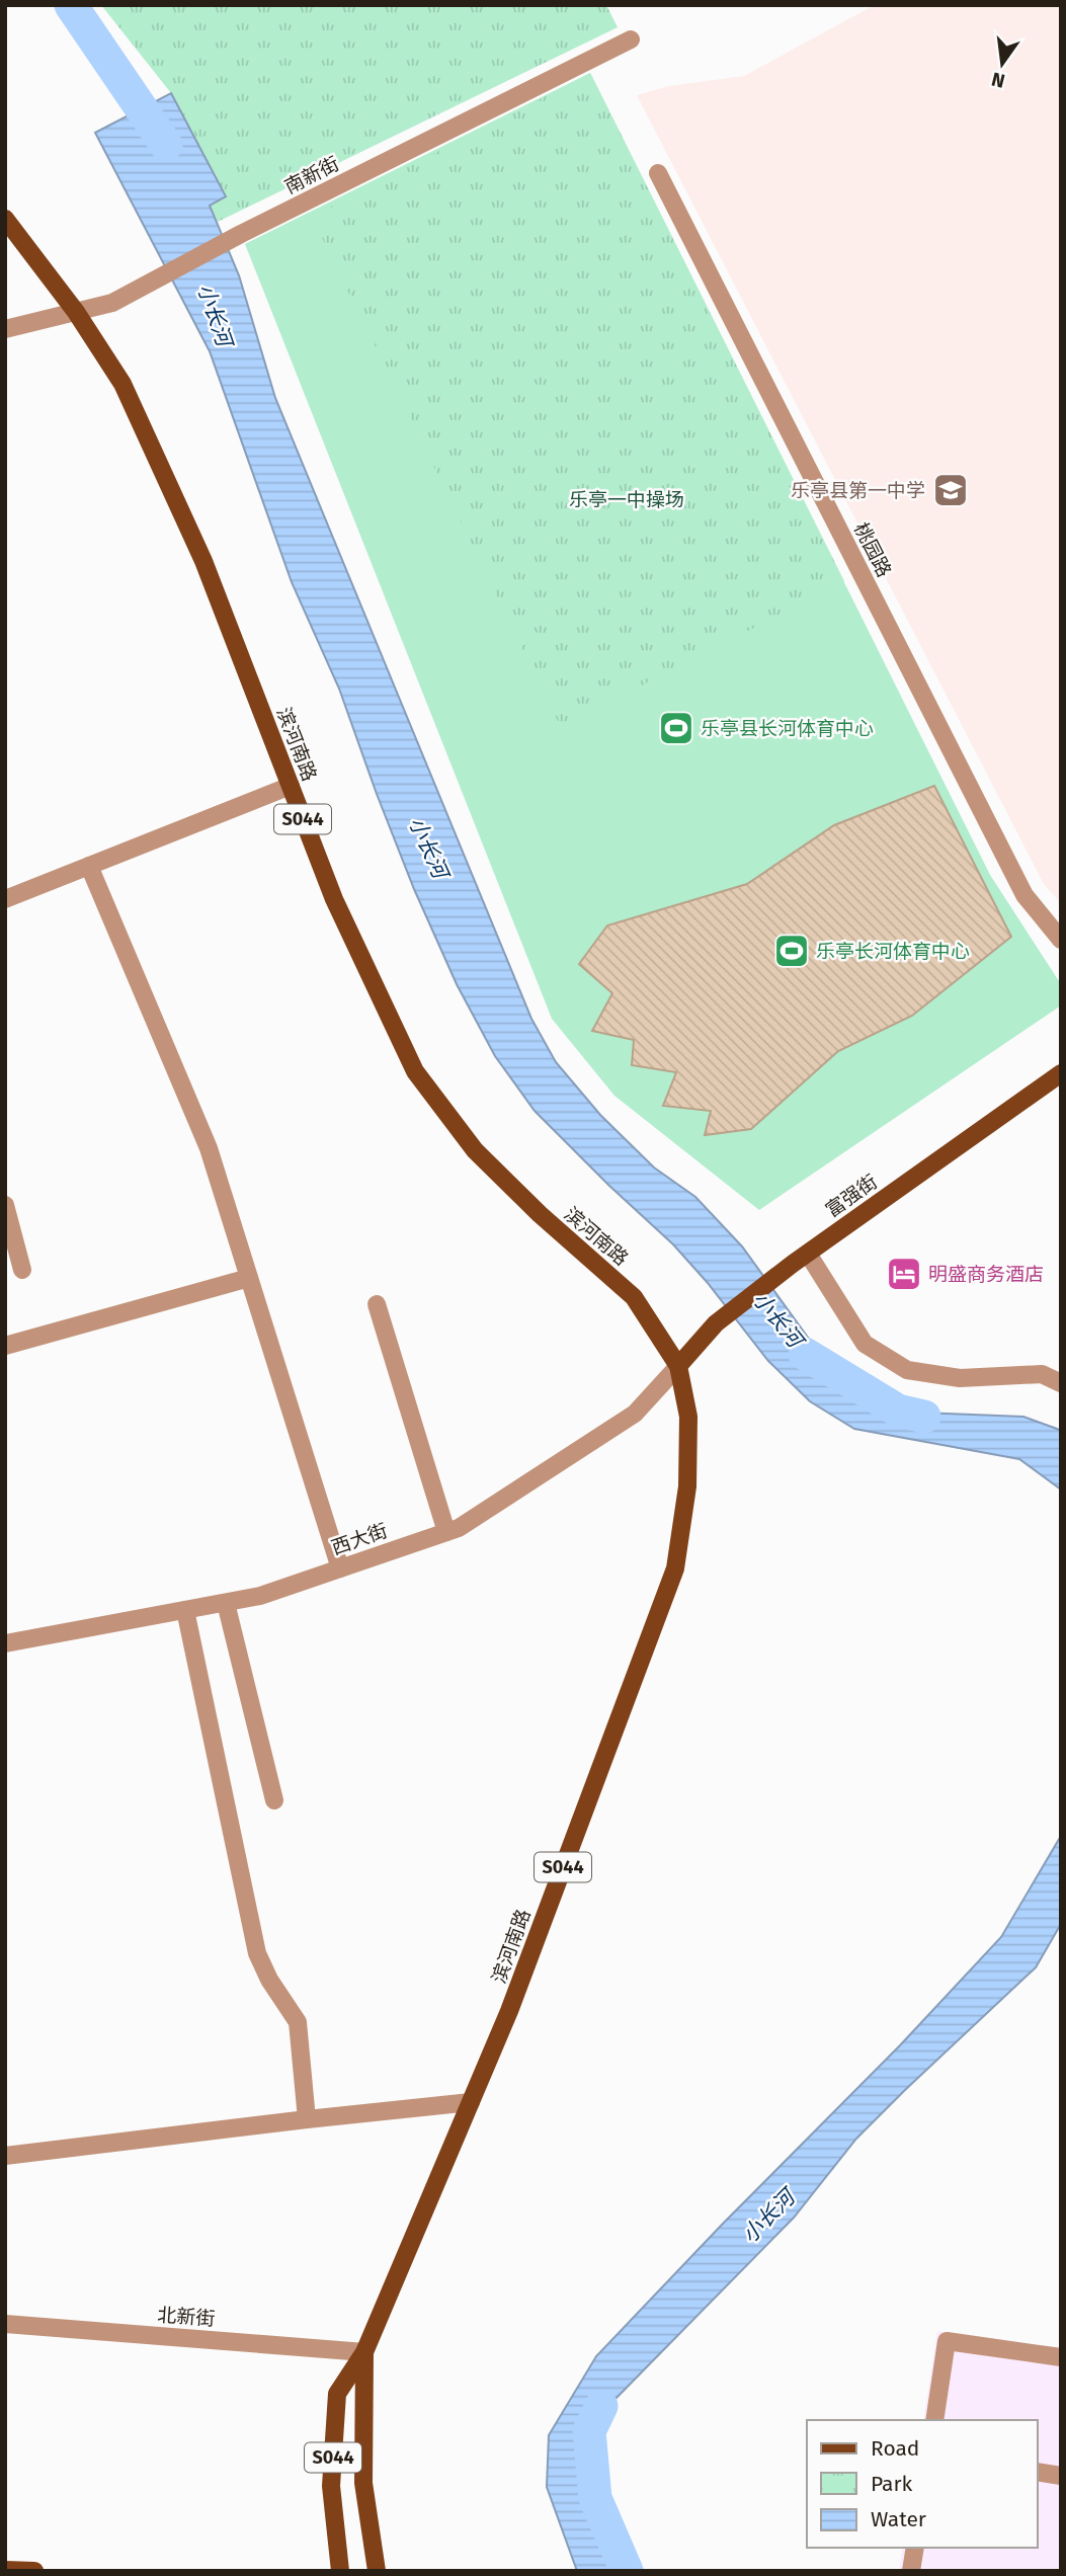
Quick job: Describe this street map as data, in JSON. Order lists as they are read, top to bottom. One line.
{"streets":{"main road":["滨河南路","S044","富强街"],"street":["南新街","桃园路","西大街","北新街"]},"crossings":[["南新街","滨河南路"],["滨河南路","富强街"],["滨河南路","西大街"],["滨河南路","北新街"],["富强街","西大街"]],"water":["小长河"],"parks":["乐亭一中操场"],"places":{"school or university":["乐亭县第一中学"],"sports":["乐亭县长河体育中心","乐亭长河体育中心"],"hotel":["明盛商务酒店"]},"legend":["Road","Park","Water"],"north":"bottom"}
